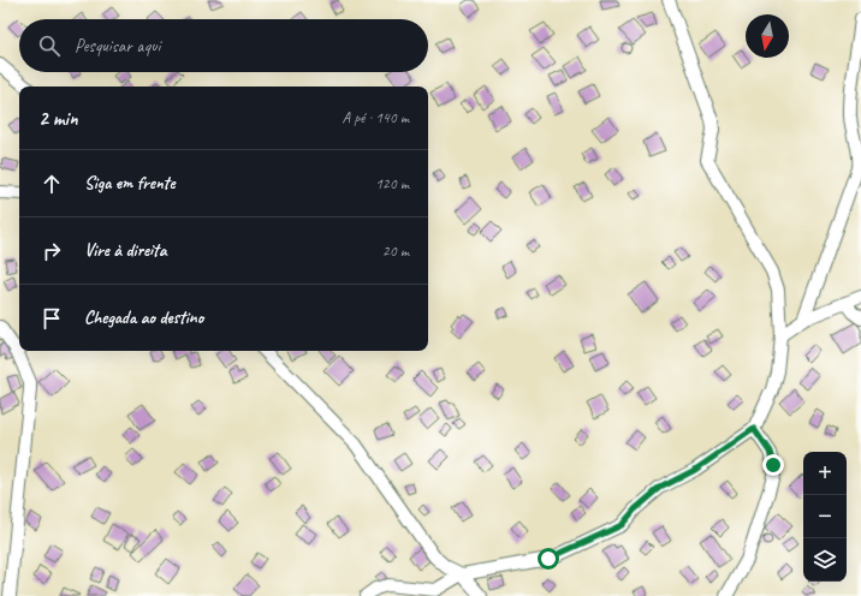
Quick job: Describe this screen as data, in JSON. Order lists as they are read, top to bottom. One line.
{"north":"bottom","page":{"search":"Pesquisar aqui","heading":["2 min","A pé · 140 m"],"list":[["Siga em frente","120 m"],["Vire à direita","20 m"],"Chegada ao destino"],"map_buttons":["+","−"]}}
